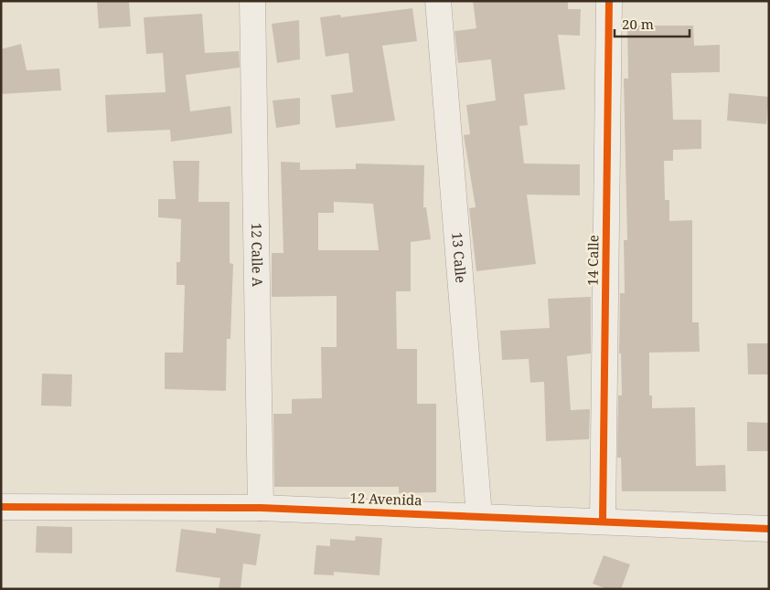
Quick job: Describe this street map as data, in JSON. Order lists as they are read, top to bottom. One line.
{"streets":{"street":["12 Calle A","13 Calle","14 Calle","12 Avenida"]},"crossings":[["12 Calle A","12 Avenida"],["13 Calle","12 Avenida"],["14 Calle","12 Avenida"]],"scale_bar":"20 m"}
